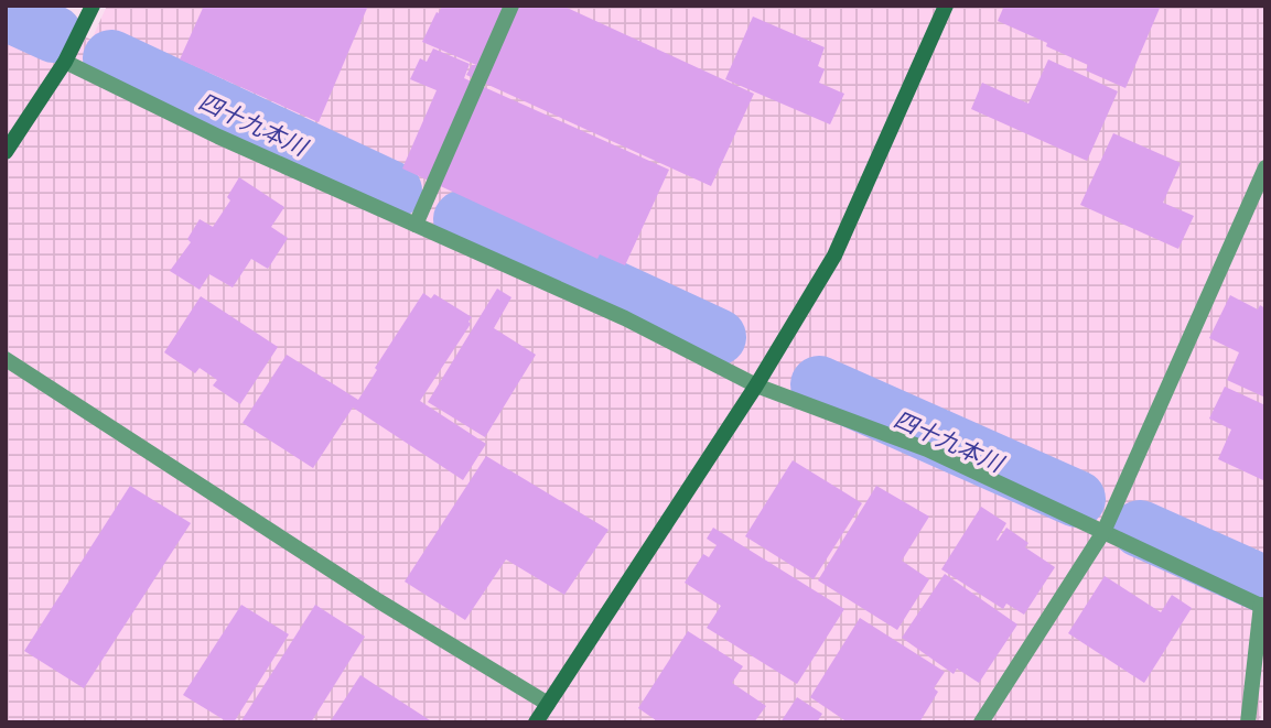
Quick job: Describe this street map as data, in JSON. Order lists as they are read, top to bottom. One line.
{"water":["四十九本川"]}
